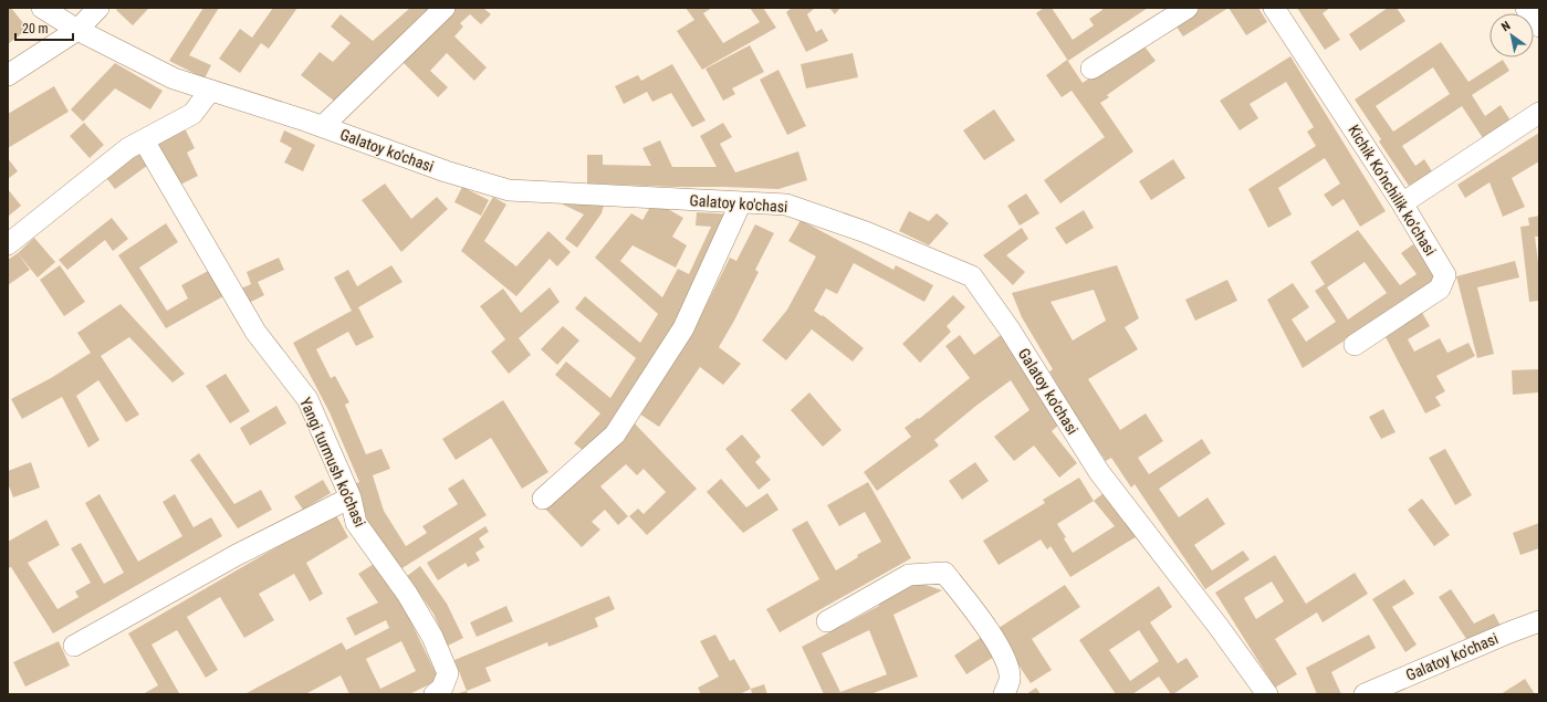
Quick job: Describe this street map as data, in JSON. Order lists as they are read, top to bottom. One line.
{"streets":{"street":["Galatoy ko'chasi","Kichik Ko‘nchilik ko‘chasi","Yangi turmush ko'chasi"]},"scale_bar":"20 m","north":"top left"}
